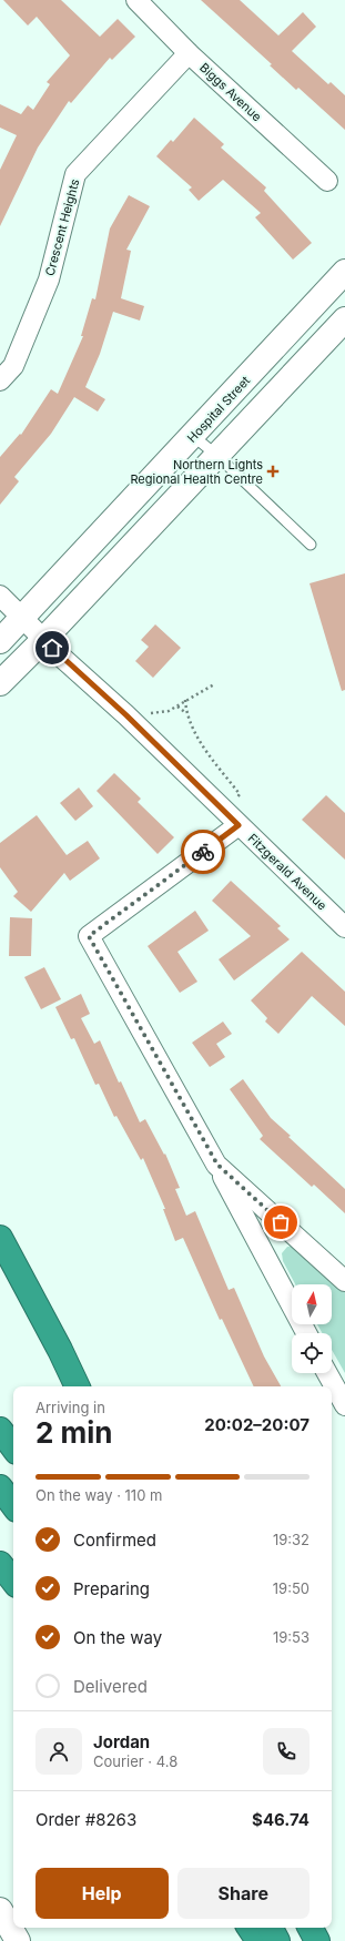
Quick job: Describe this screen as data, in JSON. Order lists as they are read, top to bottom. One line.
{"streets":{"main road":["Hospital Street"],"street":["Biggs Avenue","Crescent Heights","Fitzgerald Avenue"]},"crossings":[["Biggs Avenue","Crescent Heights"],["Hospital Street","Fitzgerald Avenue"]],"places":{"health":["Northern Lights Regional Health Centre"]},"north":"top","page":{"heading":["2 min","Arriving in","20:02–20:07"],"panel":["Jordan","Courier · 4.8","Order #8263","$46.74"],"bar":"On the way · 110 m","list":[["Confirmed","19:32"],["Preparing","19:50"],["On the way","19:53"],"Delivered"],"buttons":["Help","Share"]}}
